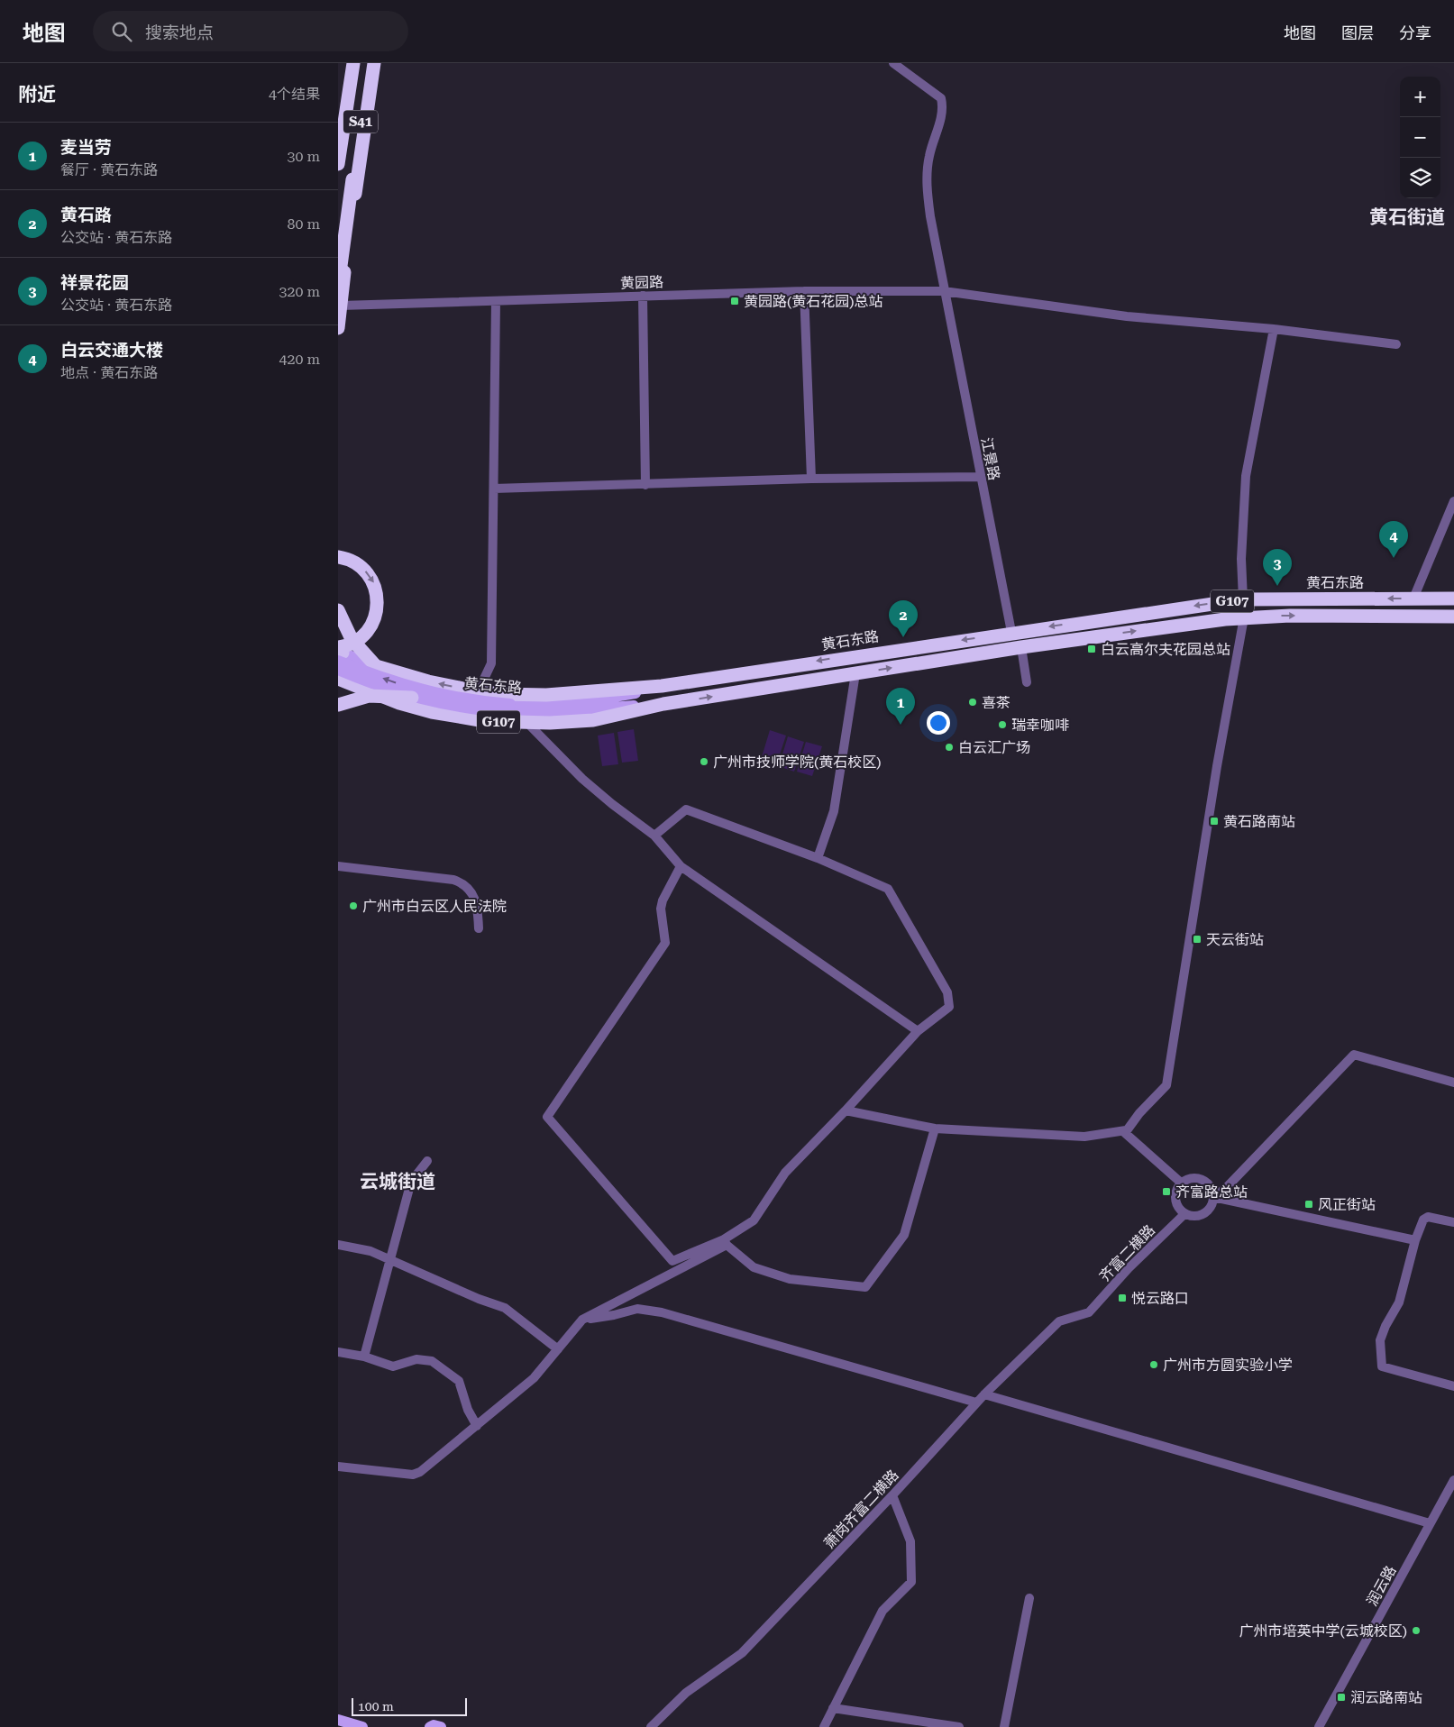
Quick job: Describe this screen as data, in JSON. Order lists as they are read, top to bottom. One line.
{"streets":{"highway":["S41","黄石东路","G107"],"street":["黄园路","江景路","齐富二横路","萧岗齐富二横路","润云路"]},"crossings":[["黄园路","江景路"],["江景路","黄石东路"],["黄石东路","G107"],["齐富二横路","萧岗齐富二横路"]],"districts":["黄石街道","云城街道"],"places":{"transit":["黄园路(黄石花园)总站","白云高尔夫花园总站","黄石路南站","天云街站","齐富路总站","风正街站","悦云路口","润云路南站"],"other":["喜茶","瑞幸咖啡","白云汇广场","广州市技师学院(黄石校区)","广州市白云区人民法院","广州市方圆实验小学","广州市培英中学(云城校区)"]},"scale_bar":"100 m","page":{"header":"地图","search":"搜索地点","nav":["地图","图层","分享"],"heading":["附近","4个结果"],"map_buttons":["+","−"],"list":[{"mark":"1","name":"麦当劳","note":"餐厅 · 黄石东路","value":"30 m"},{"mark":"2","name":"黄石路","note":"公交站 · 黄石东路","value":"80 m"},{"mark":"3","name":"祥景花园","note":"公交站 · 黄石东路","value":"320 m"},{"mark":"4","name":"白云交通大楼","note":"地点 · 黄石东路","value":"420 m"}],"pins":["4","3","2","1"],"scale":"100 m"}}
